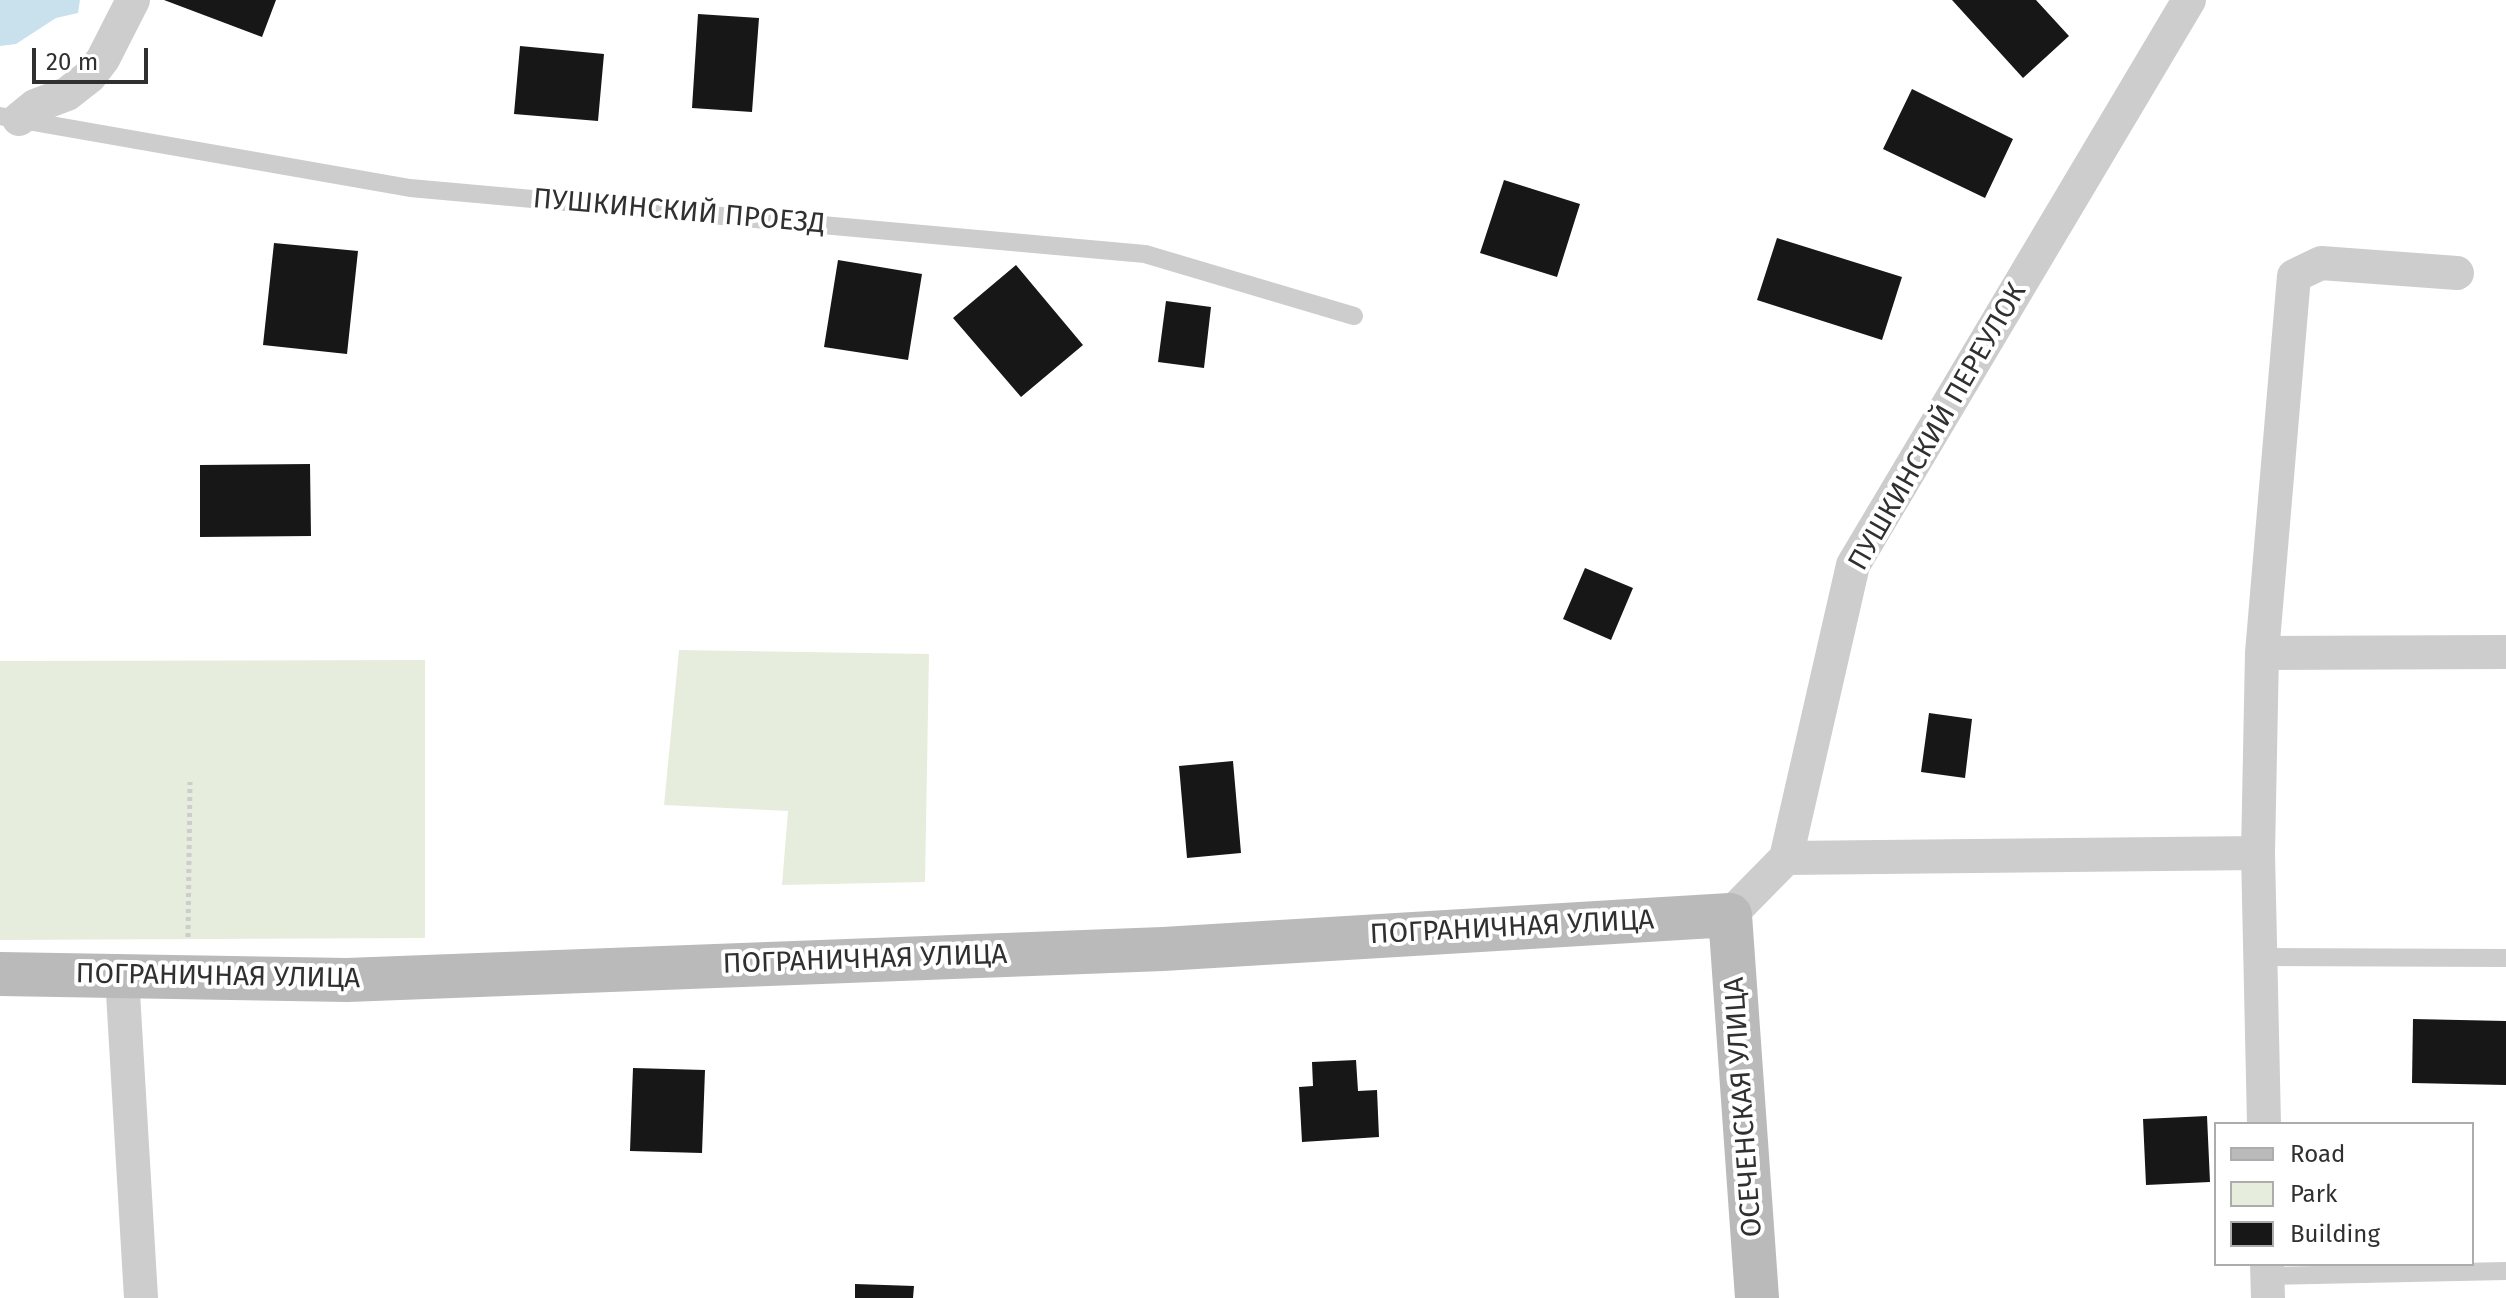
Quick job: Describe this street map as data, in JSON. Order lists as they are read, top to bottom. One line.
{"streets":{"street":["ПУШКИНСКИЙ ПЕРЕУЛОК","ПОГРАНИЧНАЯ УЛИЦА","ОСЕЧЕНСКАЯ УЛИЦА"],"lane":["ПУШКИНСКИЙ ПРОЕЗД"]},"crossings":[["ПОГРАНИЧНАЯ УЛИЦА","ОСЕЧЕНСКАЯ УЛИЦА"]],"legend":["Road","Park","Building"],"scale_bar":"20 m"}
